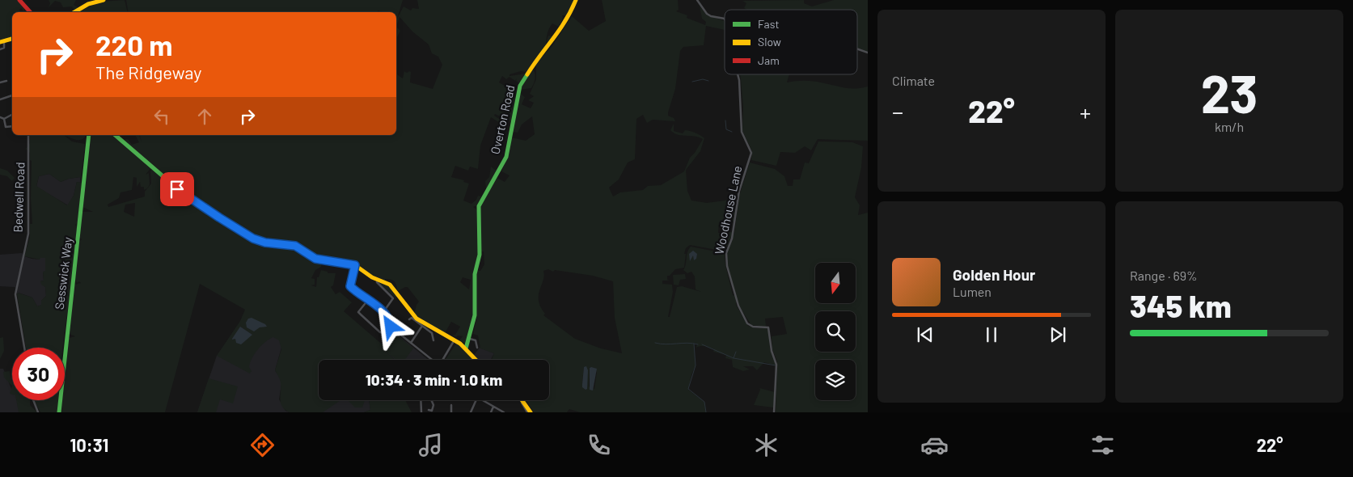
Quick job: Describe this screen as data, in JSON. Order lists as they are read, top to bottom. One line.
{"streets":{"main road":["Overton Road","Sesswick Way"],"street":["Bedwell Road","Woodhouse Lane"]},"legend":["Fast","Slow","Jam"],"north":"bottom","page":{"tile":["Climate",["23","km/h"],["Range · 69%","345 km"]],"turn":["220 m","The Ridgeway"],"heat":["−","22°","+"],"song":["Golden Hour","Lumen"],"limit":"30","trip":"10:34 · 3 min · 1.0 km","tabs":["10:31","22°"]}}
